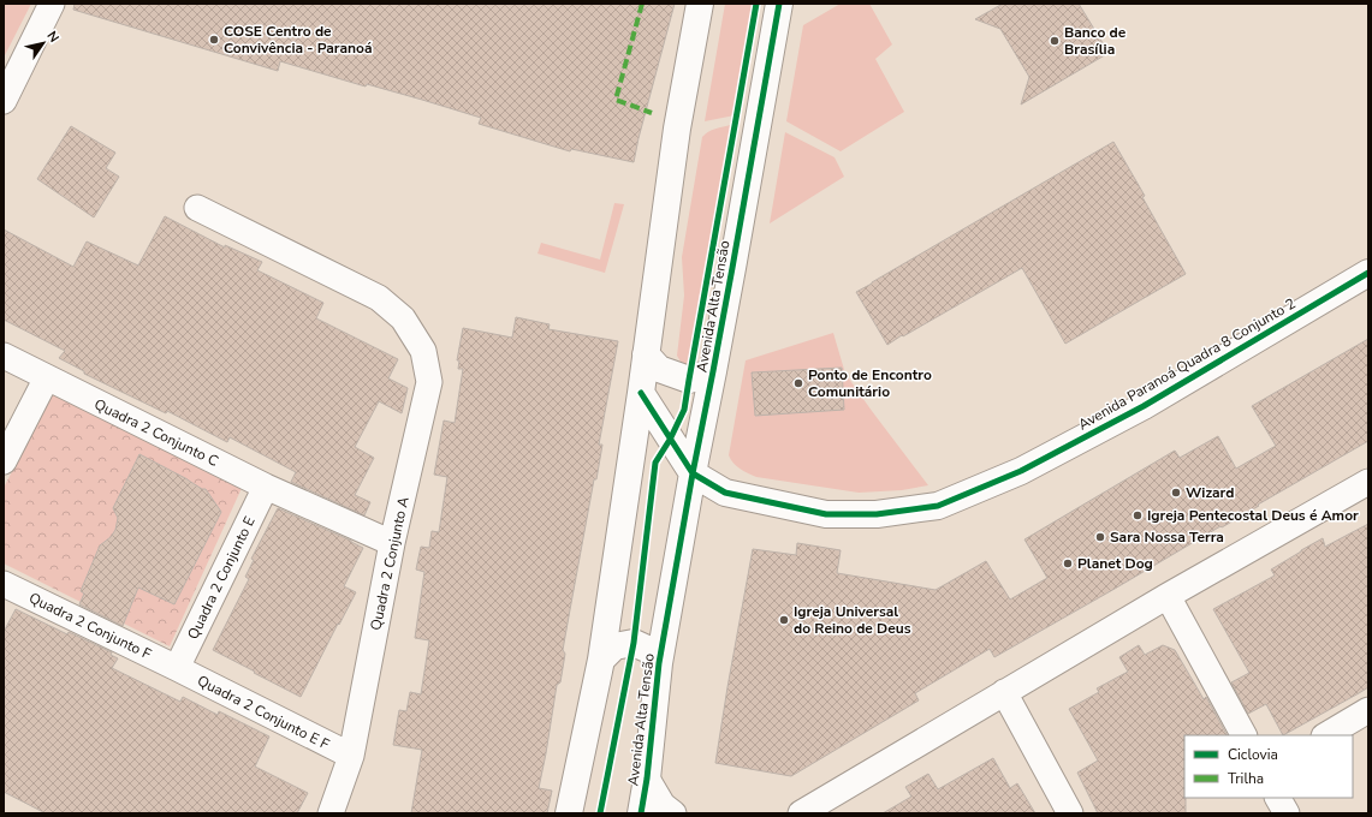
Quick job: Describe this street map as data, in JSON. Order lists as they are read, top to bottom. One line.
{"streets":{"street":["Avenida Alta Tensão","Avenida Paranoá Quadra 8 Conjunto 2","Quadra 2 Conjunto C","Quadra 2 Conjunto A","Quadra 2 Conjunto E","Quadra 2 Conjunto F","Quadra 2 Conjunto E F"]},"crossings":[["Avenida Alta Tensão","Avenida Paranoá Quadra 8 Conjunto 2"],["Quadra 2 Conjunto C","Quadra 2 Conjunto A"],["Quadra 2 Conjunto C","Quadra 2 Conjunto E"],["Quadra 2 Conjunto A","Quadra 2 Conjunto E F"],["Quadra 2 Conjunto E","Quadra 2 Conjunto F"],["Quadra 2 Conjunto E","Quadra 2 Conjunto E F"],["Quadra 2 Conjunto F","Quadra 2 Conjunto E F"]],"places":["COSE Centro de Convivência - Paranoá","Banco de Brasília","Ponto de Encontro Comunitário","Wizard","Igreja Pentecostal Deus é Amor","Sara Nossa Terra","Planet Dog","Igreja Universal do Reino de Deus"],"legend":["Ciclovia","Trilha"],"north":"top right"}
